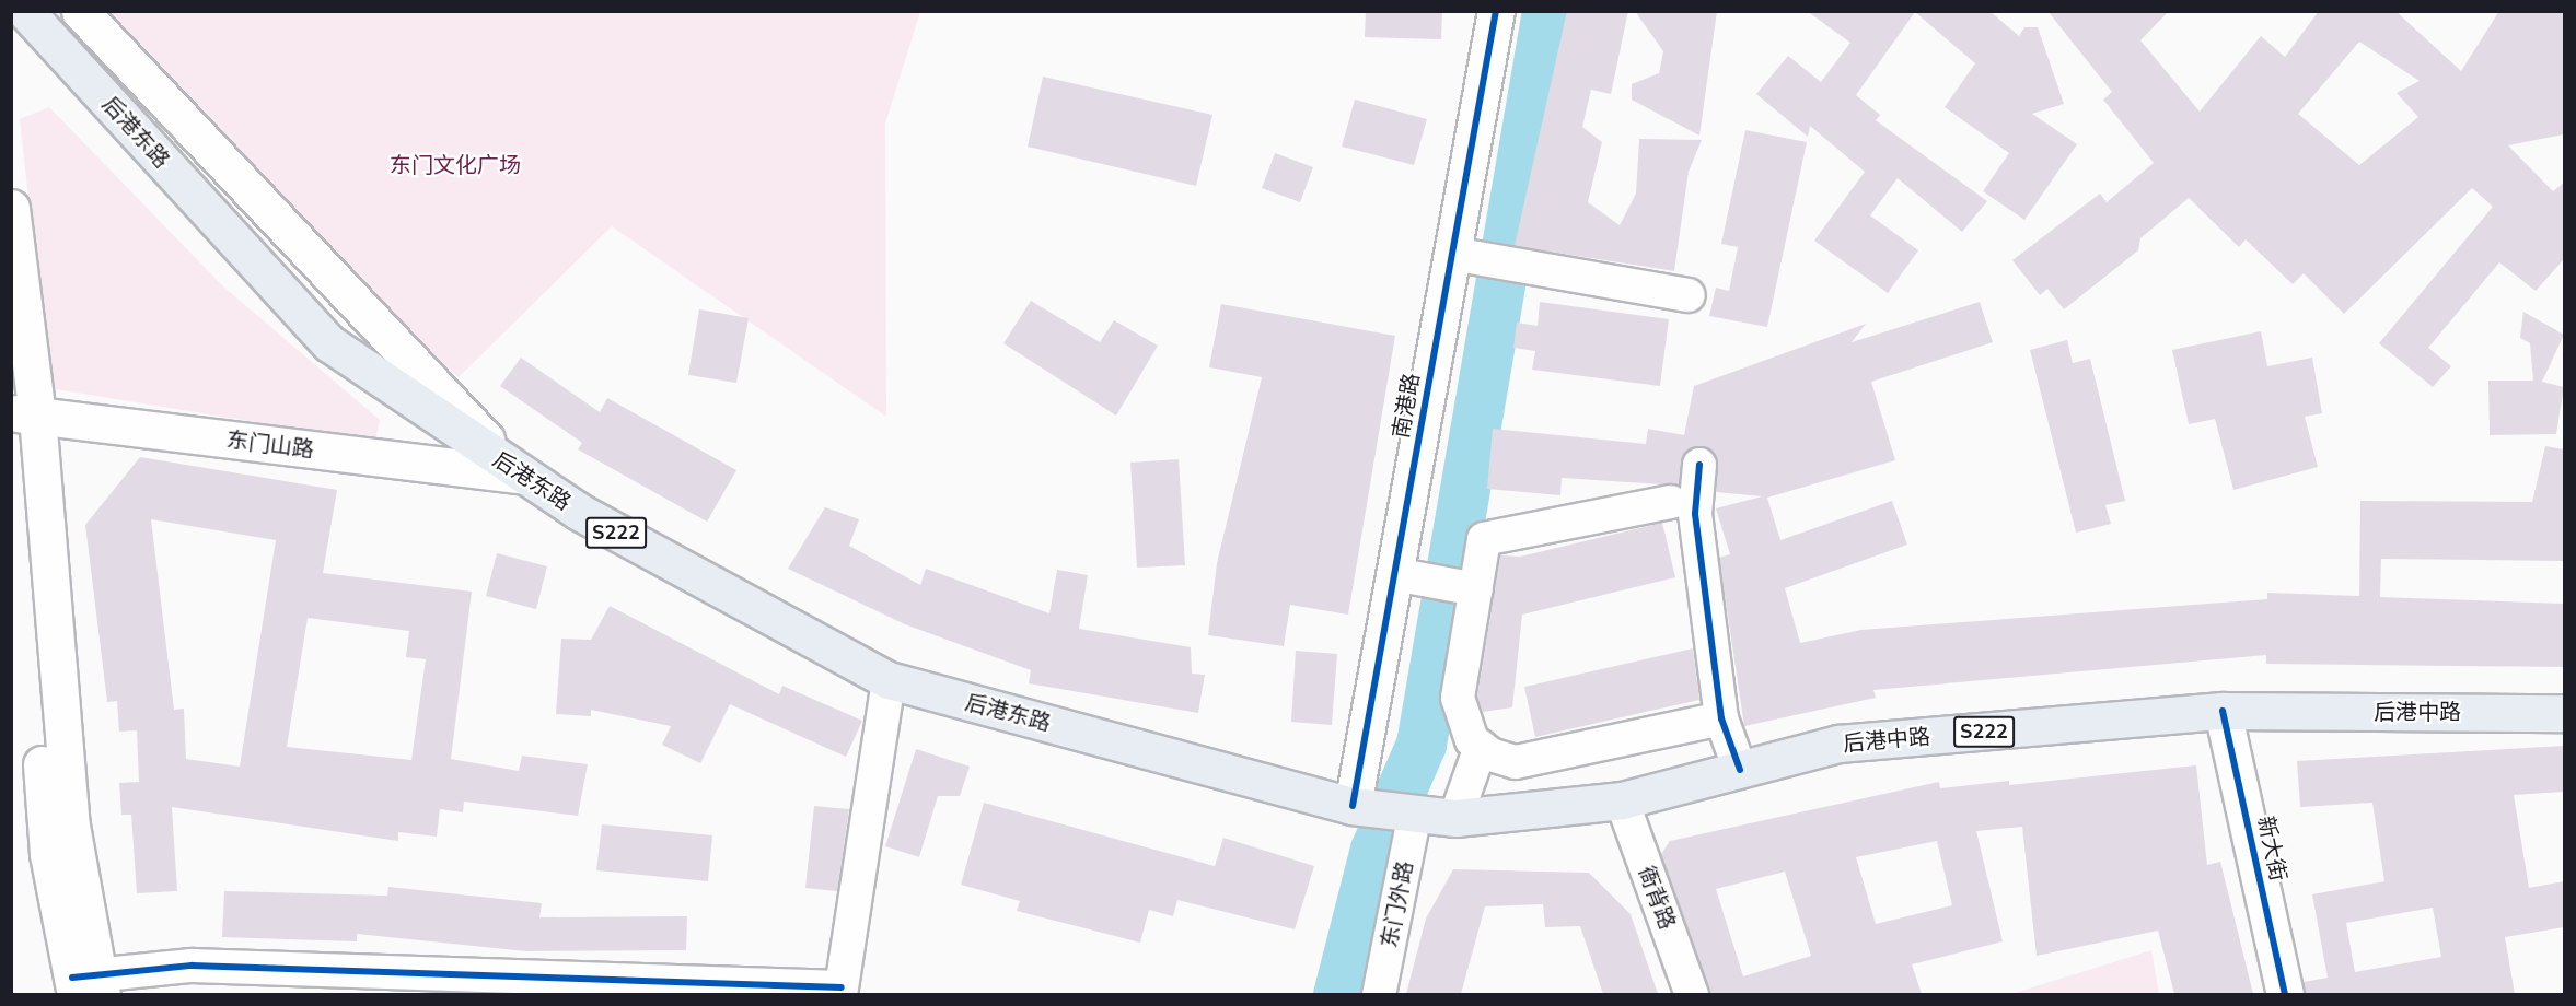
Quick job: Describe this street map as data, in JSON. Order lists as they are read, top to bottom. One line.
{"streets":{"main road":["后港东路","南港路","东门山路","S222","后港中路","新大街"],"street":["衙背路","东门外路"]},"crossings":[["后港东路","南港路"],["后港东路","东门山路"],["后港东路","S222"],["南港路","S222"],["S222","后港中路"],["S222","东门外路"],["后港中路","新大街"],["后港中路","衙背路"],["后港中路","东门外路"]],"parks":["东门文化广场"]}
